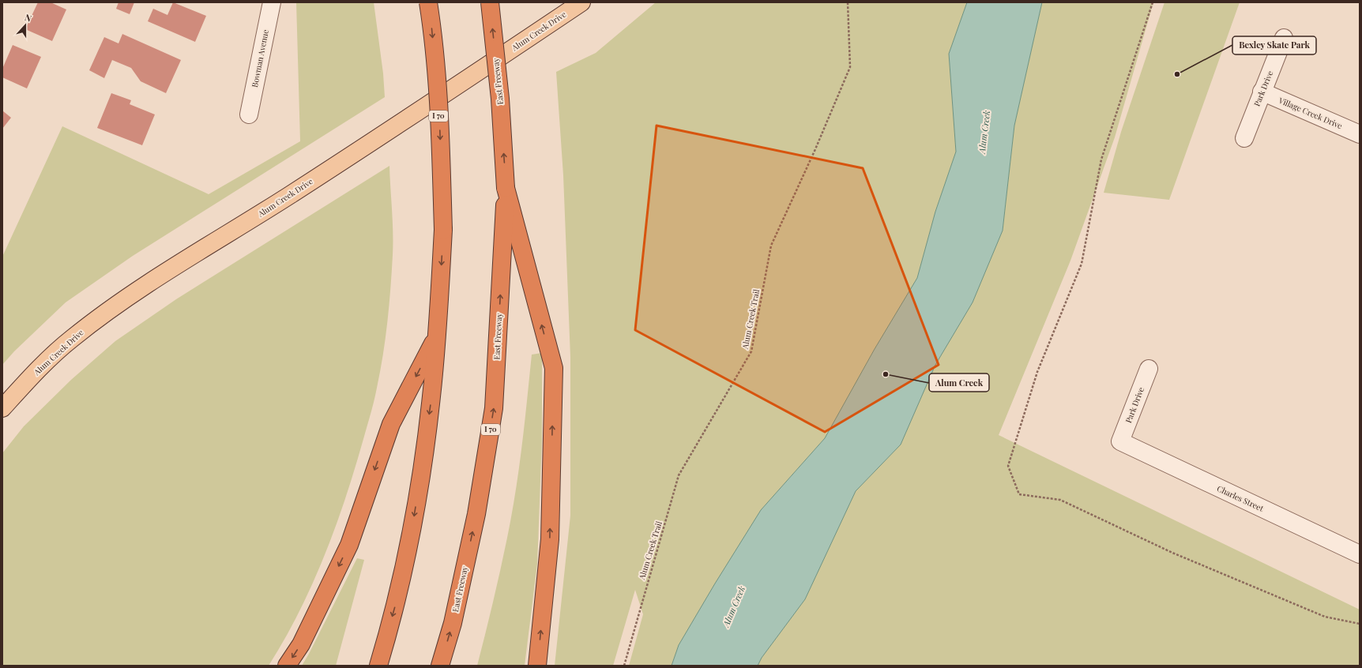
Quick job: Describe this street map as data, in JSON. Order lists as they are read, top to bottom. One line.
{"streets":{"highway":["East Freeway","I 70"],"main road":["Alum Creek Drive"],"street":["Bowman Avenue","Park Drive","Village Creek Drive","Charles Street"],"path":["Alum Creek Trail"]},"crossings":[["Park Drive","Village Creek Drive"],["Park Drive","Charles Street"]],"water":["Alum Creek"],"places":["Bexley Skate Park","Alum Creek"],"north":"top"}
